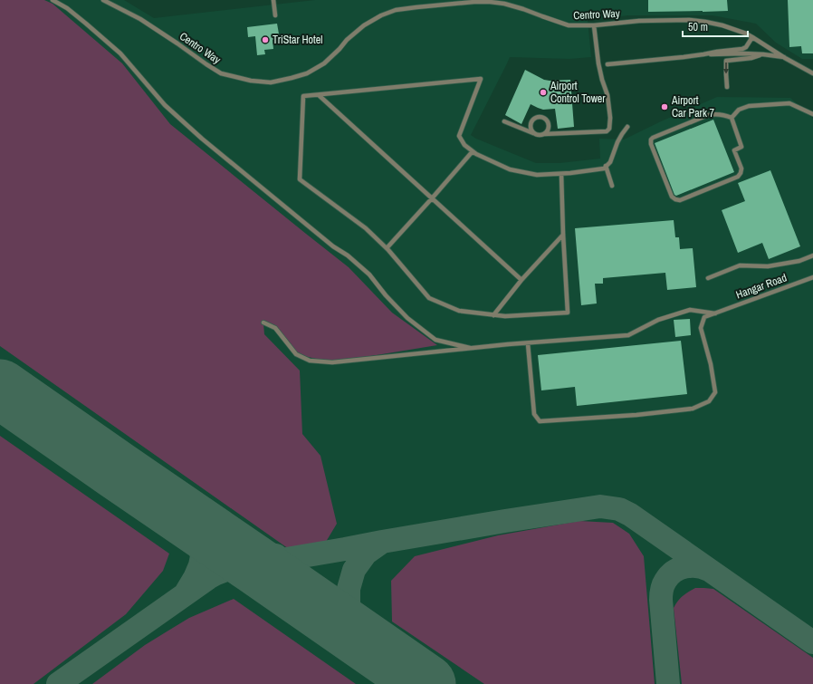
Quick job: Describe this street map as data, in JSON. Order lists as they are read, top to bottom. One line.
{"streets":{"lane":["Centro Way","Hangar Road"]},"places":["TriStar Hotel","Airport Control Tower","Airport Car Park 7"],"scale_bar":"50 m"}
